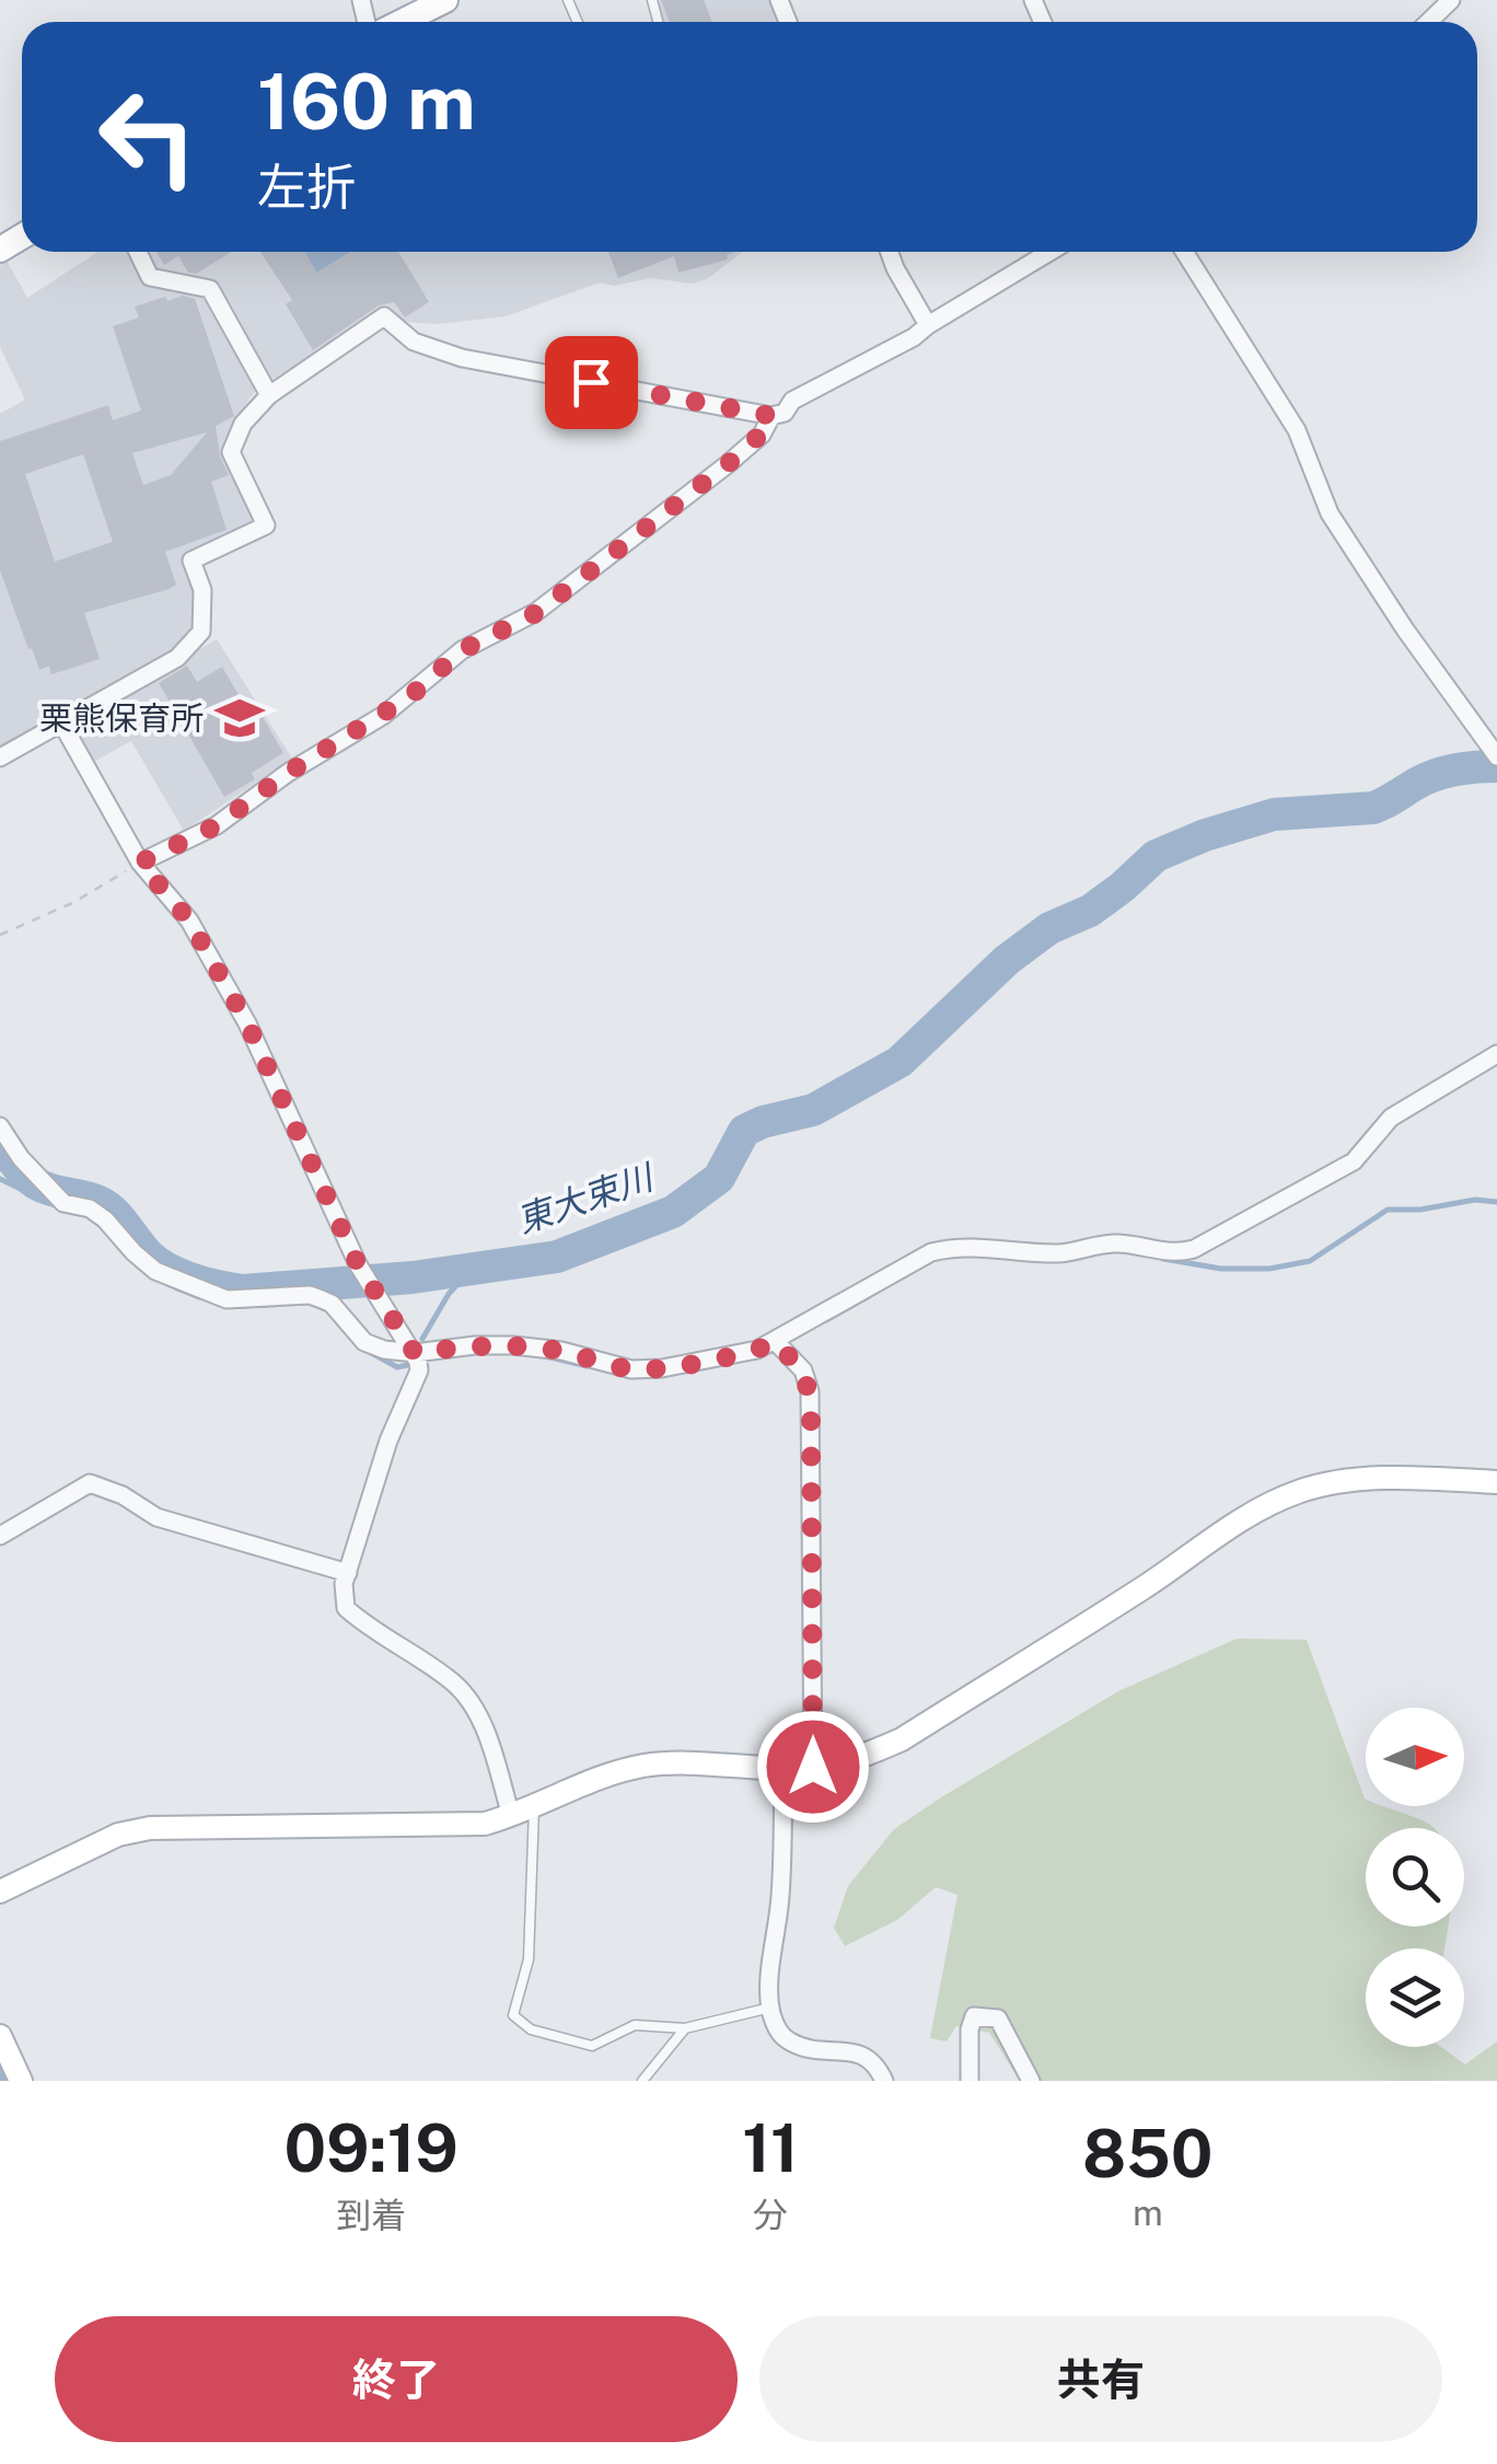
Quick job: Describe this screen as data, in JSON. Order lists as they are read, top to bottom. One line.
{"water":["東大束川"],"places":{"school or university":["栗熊保育所"]},"north":"right","page":{"turn":["160 m","左折"],"eta":["09:19","到着","11","分","850","m"],"buttons":["終了","共有"]}}
